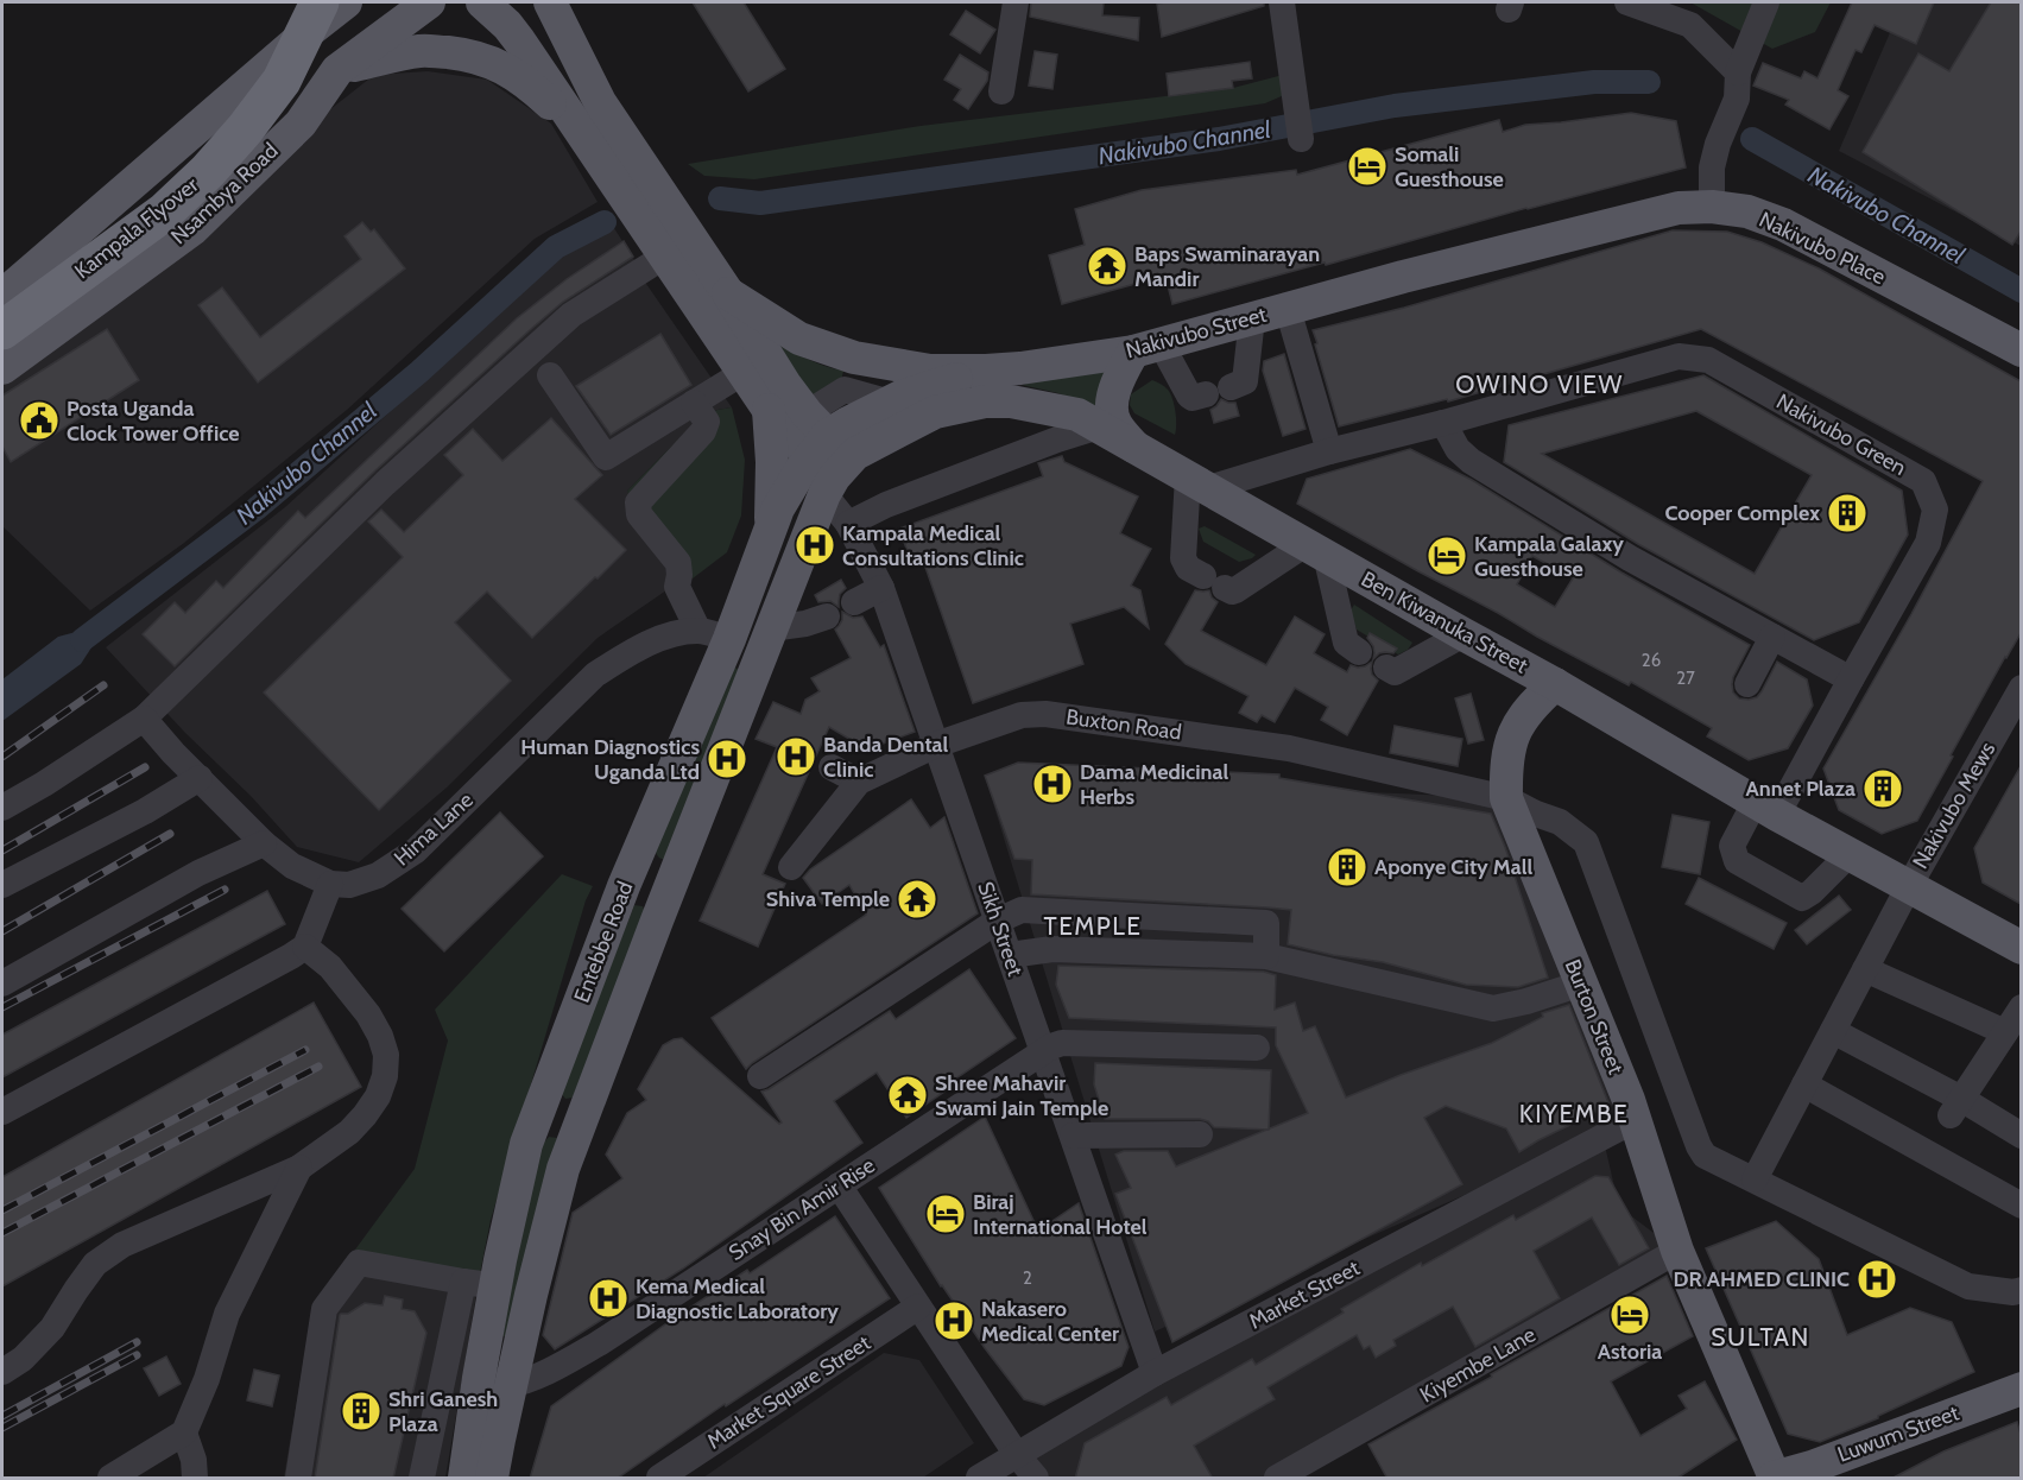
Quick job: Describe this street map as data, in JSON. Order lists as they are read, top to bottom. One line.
{"streets":{"highway":["Kampala Flyover"],"main road":["Nsambya Road","Nakivubo Place","Nakivubo Street","Ben Kiwanuka Street","Entebbe Road","Burton Street","Luwum Street"],"street":["Nakivubo Green","Buxton Road","Nakivubo Mews","Hima Lane","Sikh Street","Snay Bin Amir Rise","Market Street","Kiyembe Lane","Market Square Street"]},"crossings":[["Nakivubo Place","Nakivubo Street"],["Nakivubo Green","Ben Kiwanuka Street"],["Ben Kiwanuka Street","Nakivubo Mews"],["Ben Kiwanuka Street","Sikh Street"],["Ben Kiwanuka Street","Entebbe Road"],["Ben Kiwanuka Street","Burton Street"],["Buxton Road","Nakivubo Mews"],["Buxton Road","Sikh Street"],["Buxton Road","Burton Street"],["Hima Lane","Entebbe Road"],["Sikh Street","Entebbe Road"],["Sikh Street","Snay Bin Amir Rise"],["Sikh Street","Market Street"],["Entebbe Road","Snay Bin Amir Rise"],["Burton Street","Market Street"],["Burton Street","Kiyembe Lane"],["Burton Street","Luwum Street"]],"districts":["OWINO VIEW","TEMPLE","KIYEMBE","SULTAN"],"water":["Nakivubo Channel"],"places":{"hotel":["Somali Guesthouse","Kampala Galaxy Guesthouse","Biraj International Hotel","Astoria"],"temple":["Baps Swaminarayan Mandir","Shiva Temple","Shree Mahavir Swami Jain Temple"],"public building":["Posta Uganda Clock Tower Office"],"building":["Cooper Complex","Annet Plaza","Aponye City Mall","Shri Ganesh Plaza"],"hospital":["Kampala Medical Consultations Clinic","Banda Dental Clinic","Human Diagnostics Uganda Ltd","Dama Medicinal Herbs","DR AHMED CLINIC","Kema Medical Diagnostic Laboratory","Nakasero Medical Center"]},"house_numbers":["26","27","2"]}
